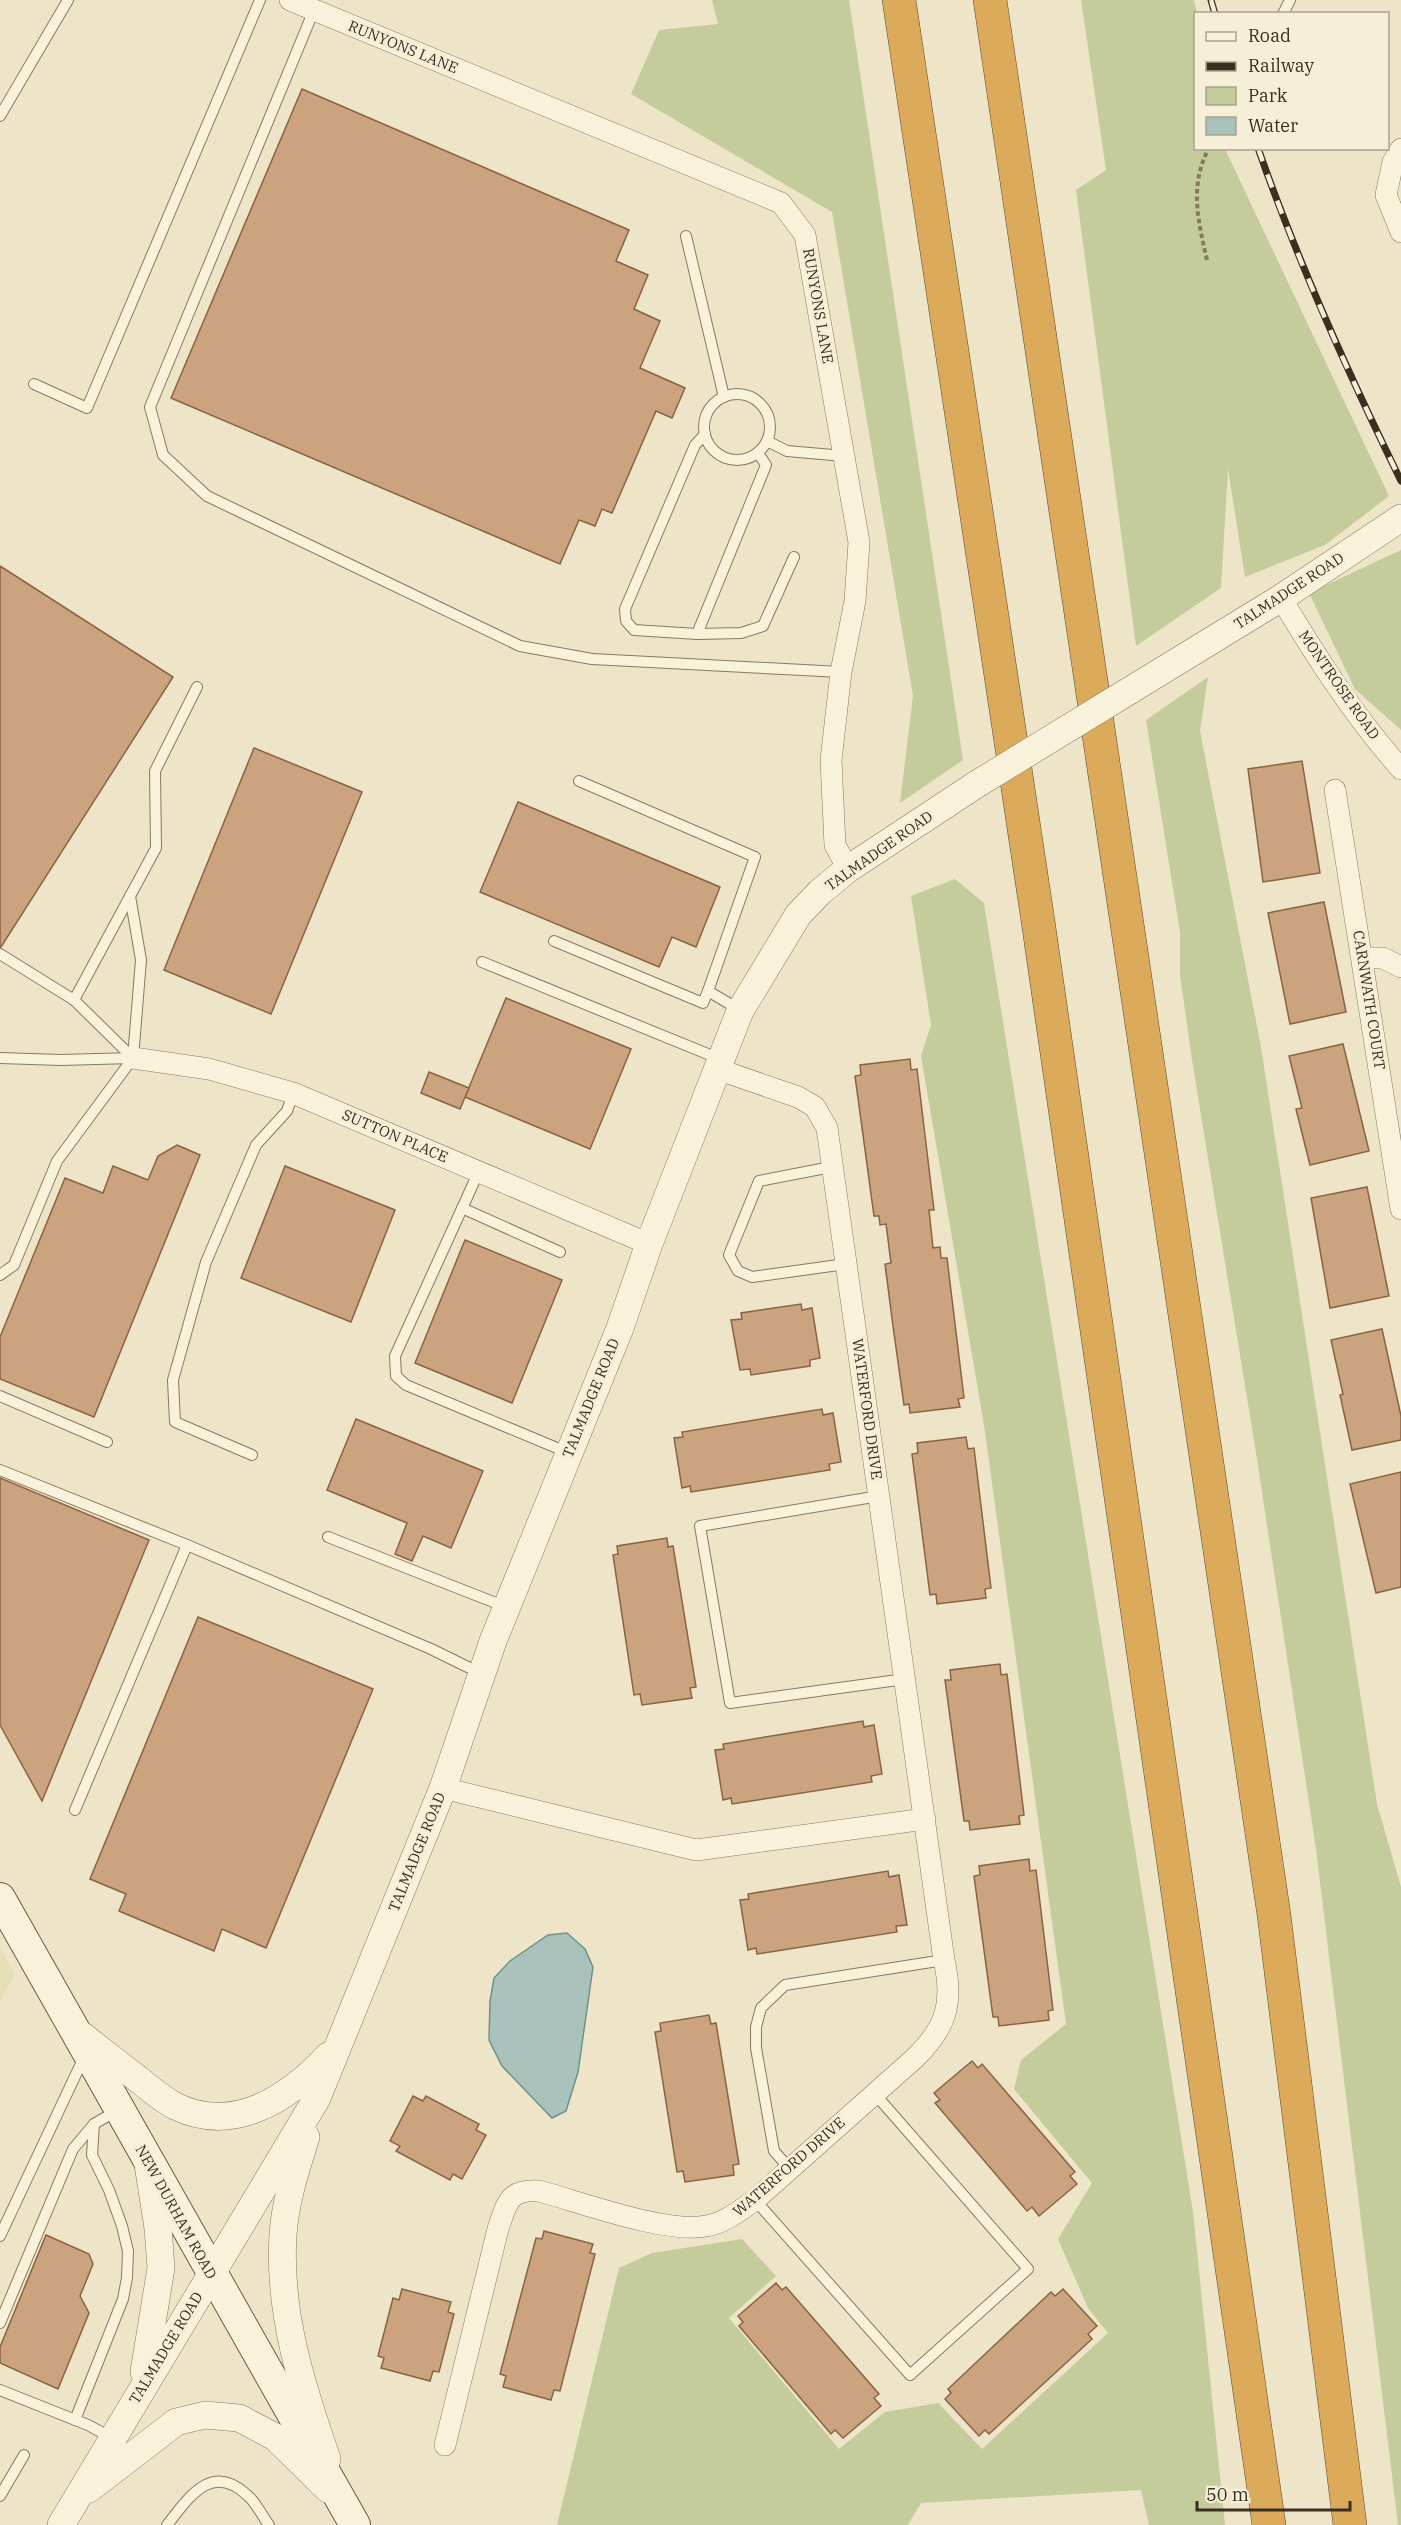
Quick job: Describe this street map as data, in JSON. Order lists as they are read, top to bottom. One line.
{"streets":{"main road":["NEW DURHAM ROAD"],"street":["RUNYONS LANE","TALMADGE ROAD","MONTROSE ROAD","CARNWATH COURT","SUTTON PLACE","WATERFORD DRIVE"]},"crossings":[["RUNYONS LANE","TALMADGE ROAD"],["TALMADGE ROAD","MONTROSE ROAD"],["TALMADGE ROAD","SUTTON PLACE"],["TALMADGE ROAD","WATERFORD DRIVE"],["TALMADGE ROAD","NEW DURHAM ROAD"]],"legend":["Road","Railway","Park","Water"],"scale_bar":"50 m"}
